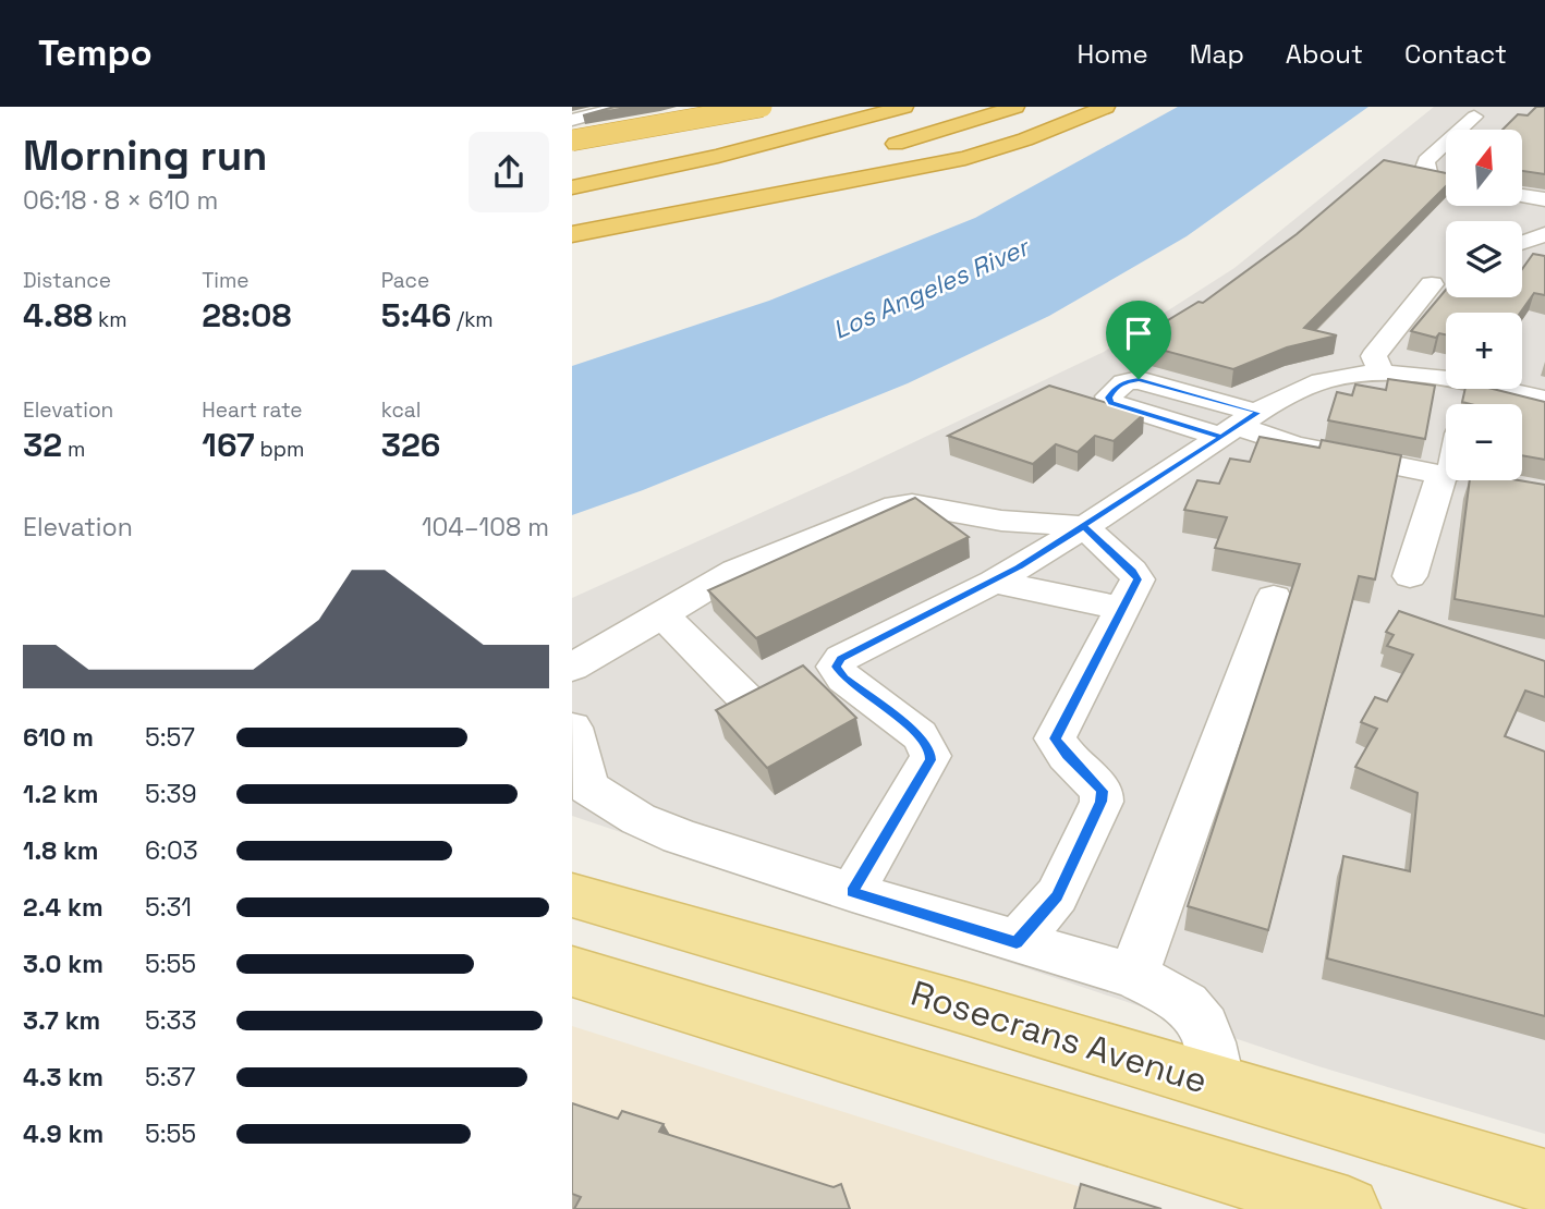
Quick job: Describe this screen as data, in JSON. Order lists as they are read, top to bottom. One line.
{"streets":{"main road":["Rosecrans Avenue"]},"water":["Los Angeles River"],"north":"top","page":{"header":"Tempo","nav":["Home","Map","About","Contact"],"heading":["Morning run","06:18 · 8 × 610 m"],"map_buttons":["+","−"],"stats":[["Distance","4.88 km"],["Time","28:08"],["Pace","5:46 /km"],["Elevation","32 m"],["Heart rate","167 bpm"],["kcal","326"]],"chart":["Elevation","104–108 m"],"list":[{"name":"610 m","note":"5:57"},{"name":"1.2 km","note":"5:39"},{"name":"1.8 km","note":"6:03"},{"name":"2.4 km","note":"5:31"},{"name":"3.0 km","note":"5:55"},{"name":"3.7 km","note":"5:33"},{"name":"4.3 km","note":"5:37"},{"name":"4.9 km","note":"5:55"}]}}
